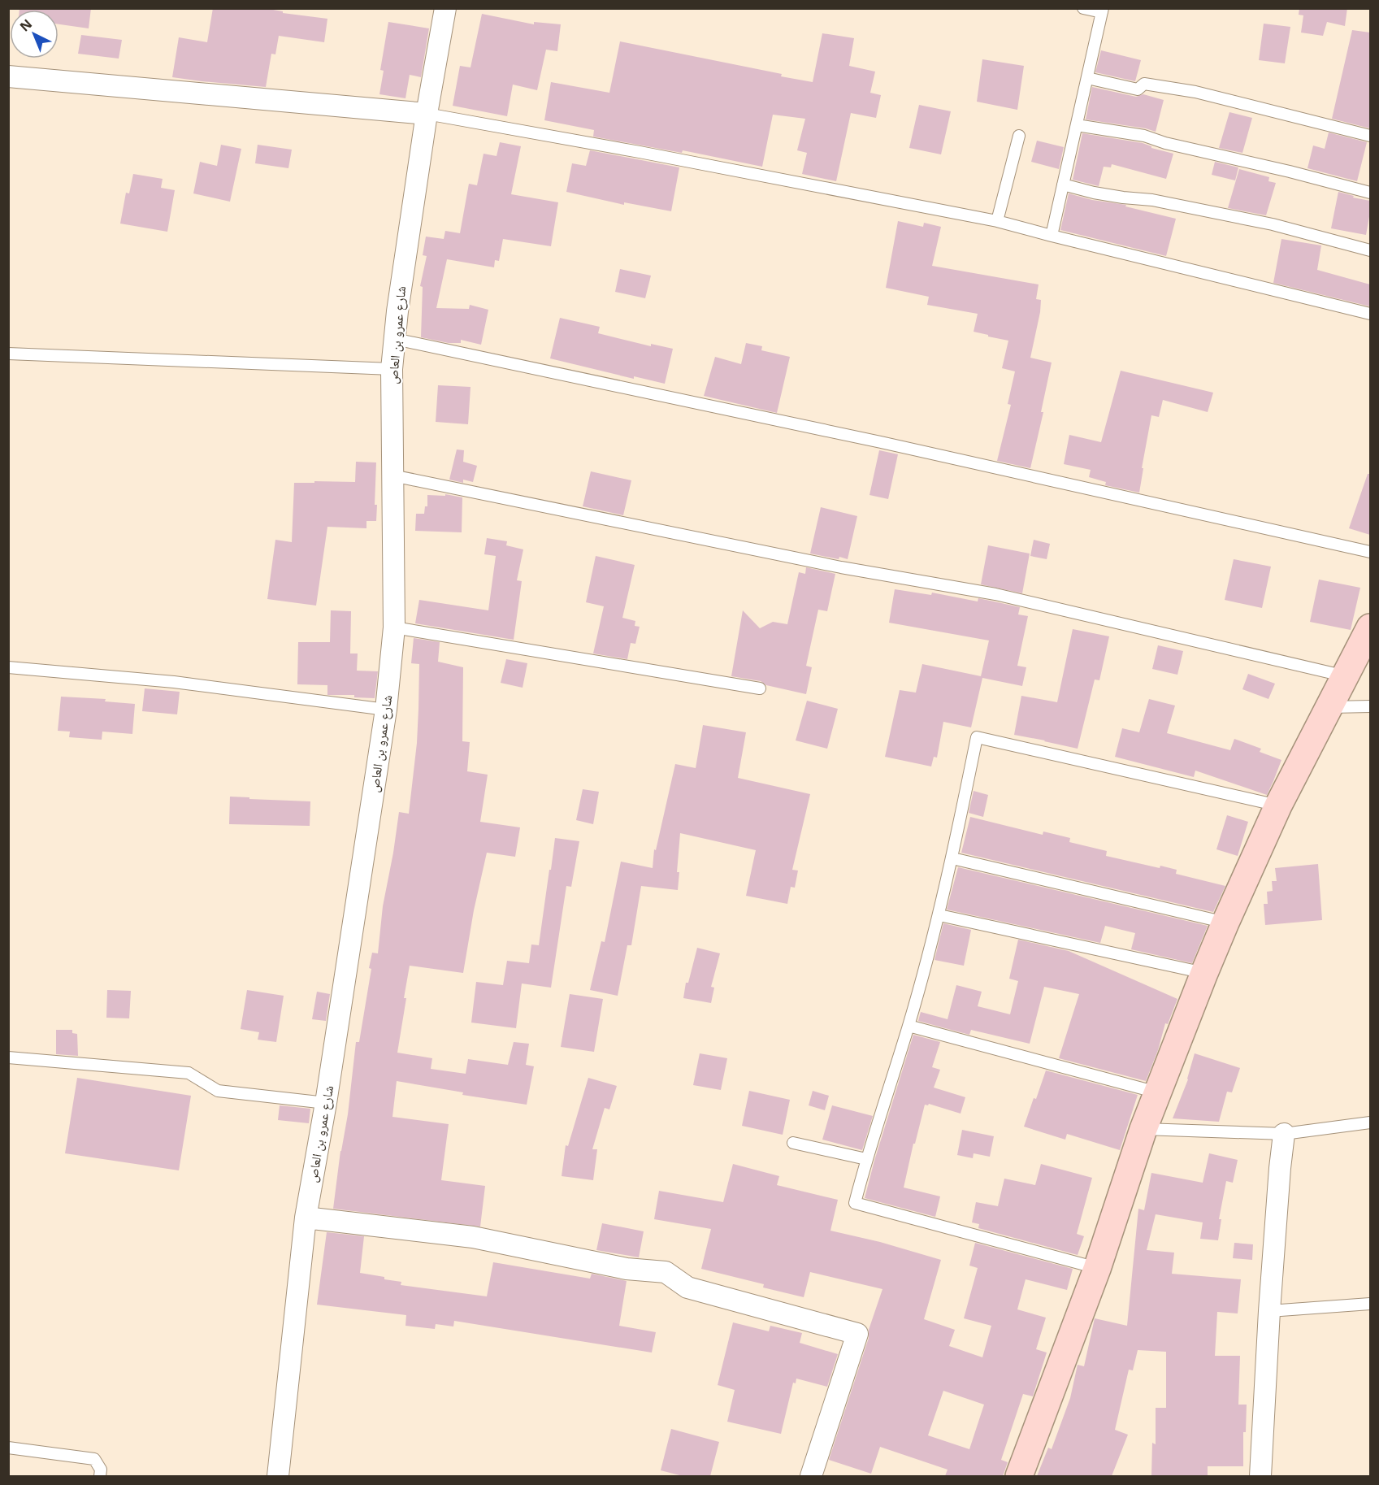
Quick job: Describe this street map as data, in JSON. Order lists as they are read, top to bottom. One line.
{"streets":{"street":["شارع عمرو بن العاص"]},"north":"top left"}
